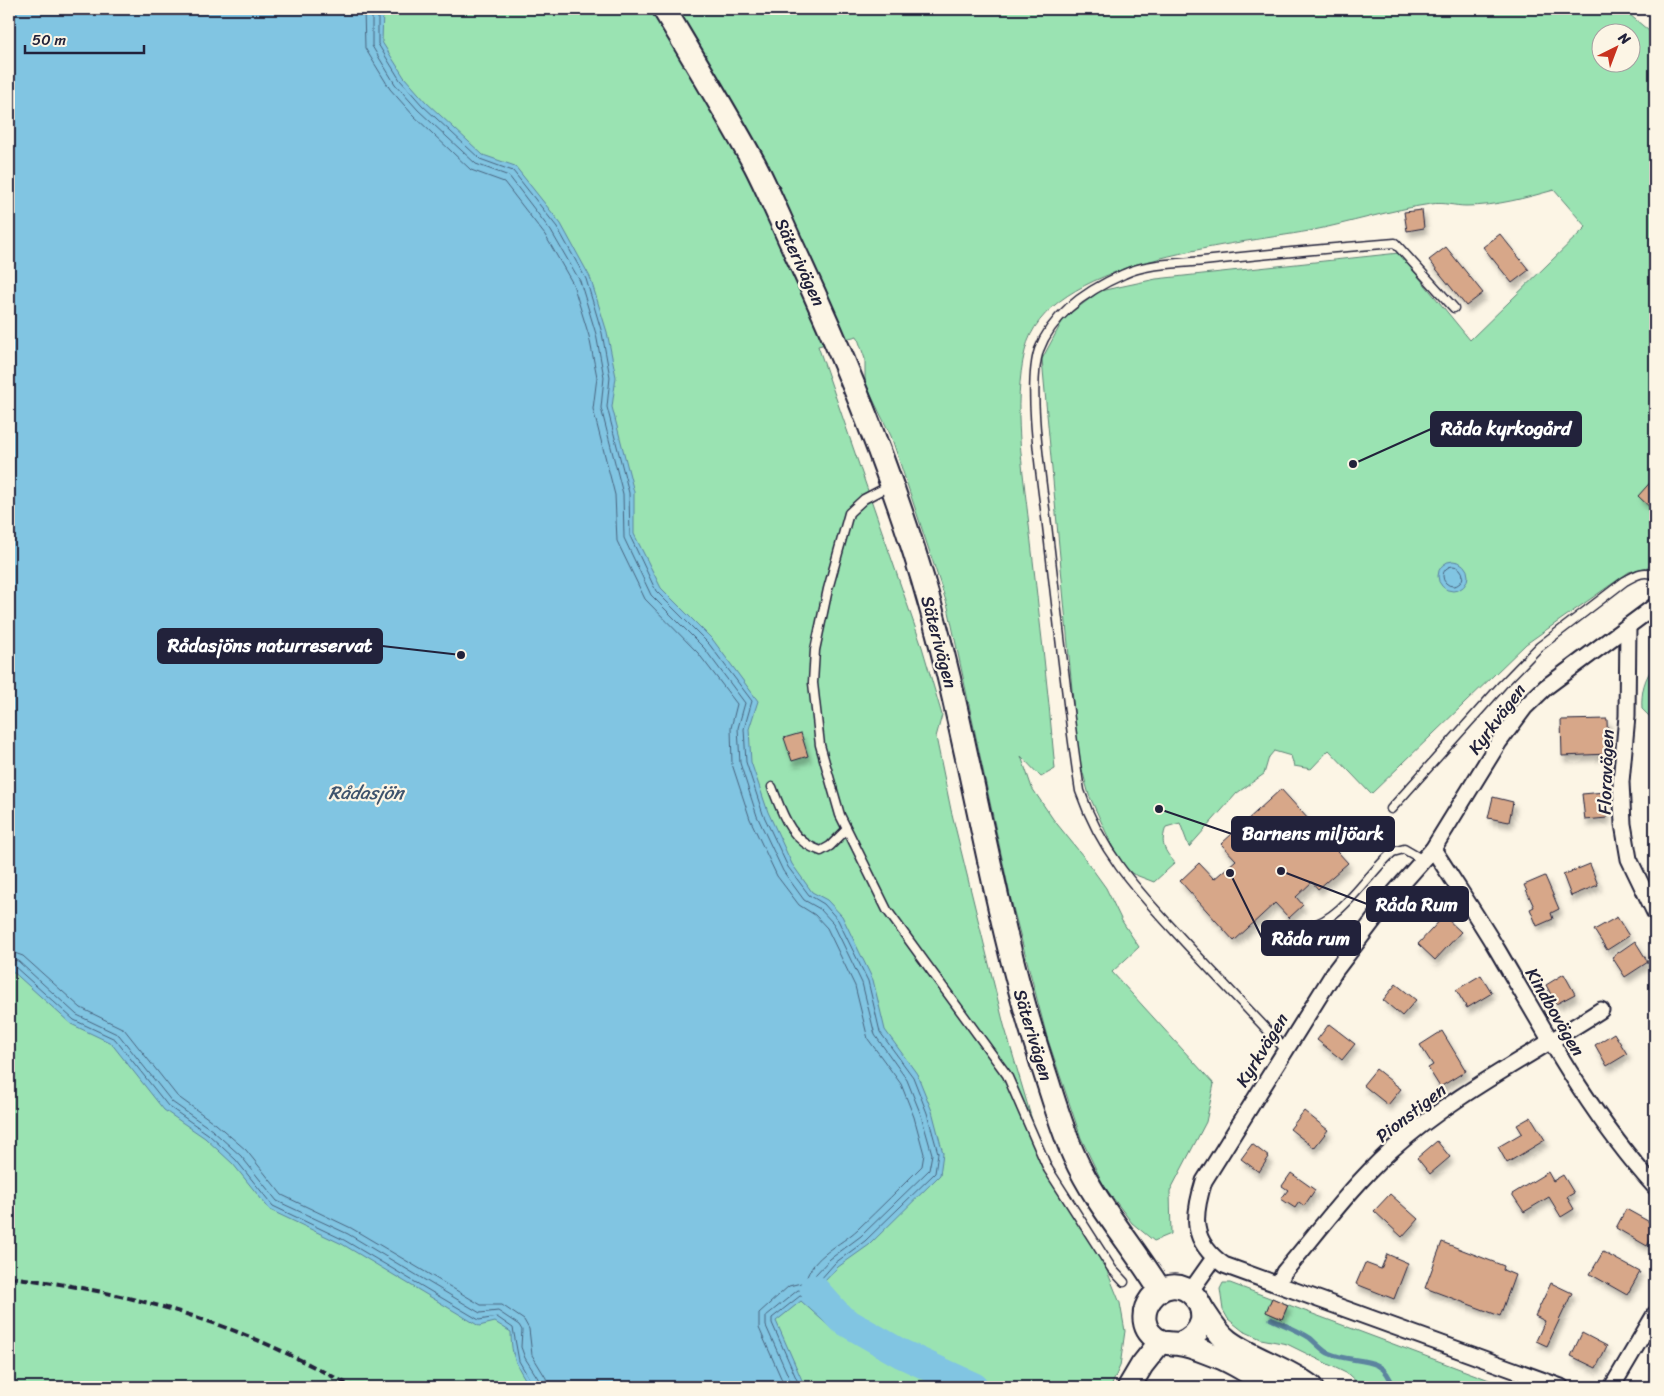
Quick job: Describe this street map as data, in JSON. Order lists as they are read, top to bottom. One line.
{"streets":{"street":["Säterivägen","Kyrkvägen","Floravägen","Kindbovägen","Pionstigen"]},"crossings":[["Kyrkvägen","Floravägen"],["Kyrkvägen","Kindbovägen"],["Kyrkvägen","Pionstigen"],["Kindbovägen","Pionstigen"]],"water":["Rådasjön"],"places":["Råda kyrkogård","Rådasjöns naturreservat","Barnens miljöark","Råda Rum","Råda rum"],"scale_bar":"50 m","north":"top right"}
